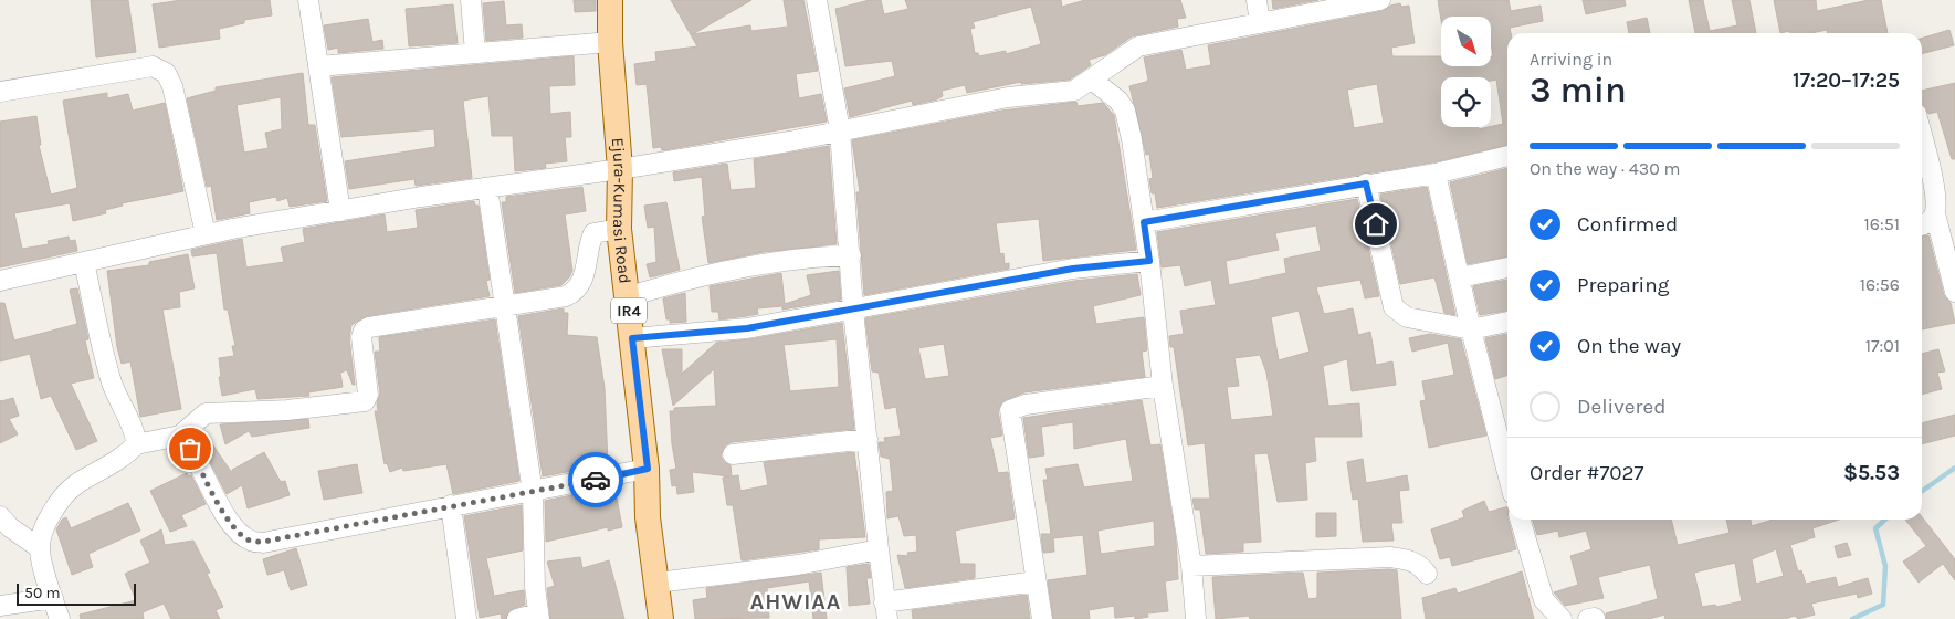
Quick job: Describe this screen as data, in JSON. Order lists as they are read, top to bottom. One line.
{"streets":{"main road":["Ejura-Kumasi Road","IR4"]},"districts":["AHWIAA"],"scale_bar":"50 m","north":"bottom right","page":{"heading":["3 min","Arriving in","17:20–17:25"],"panel":["Order #7027","$5.53"],"bar":"On the way · 430 m","list":[["Confirmed","16:51"],["Preparing","16:56"],["On the way","17:01"],"Delivered"],"scale":"50 m"}}
